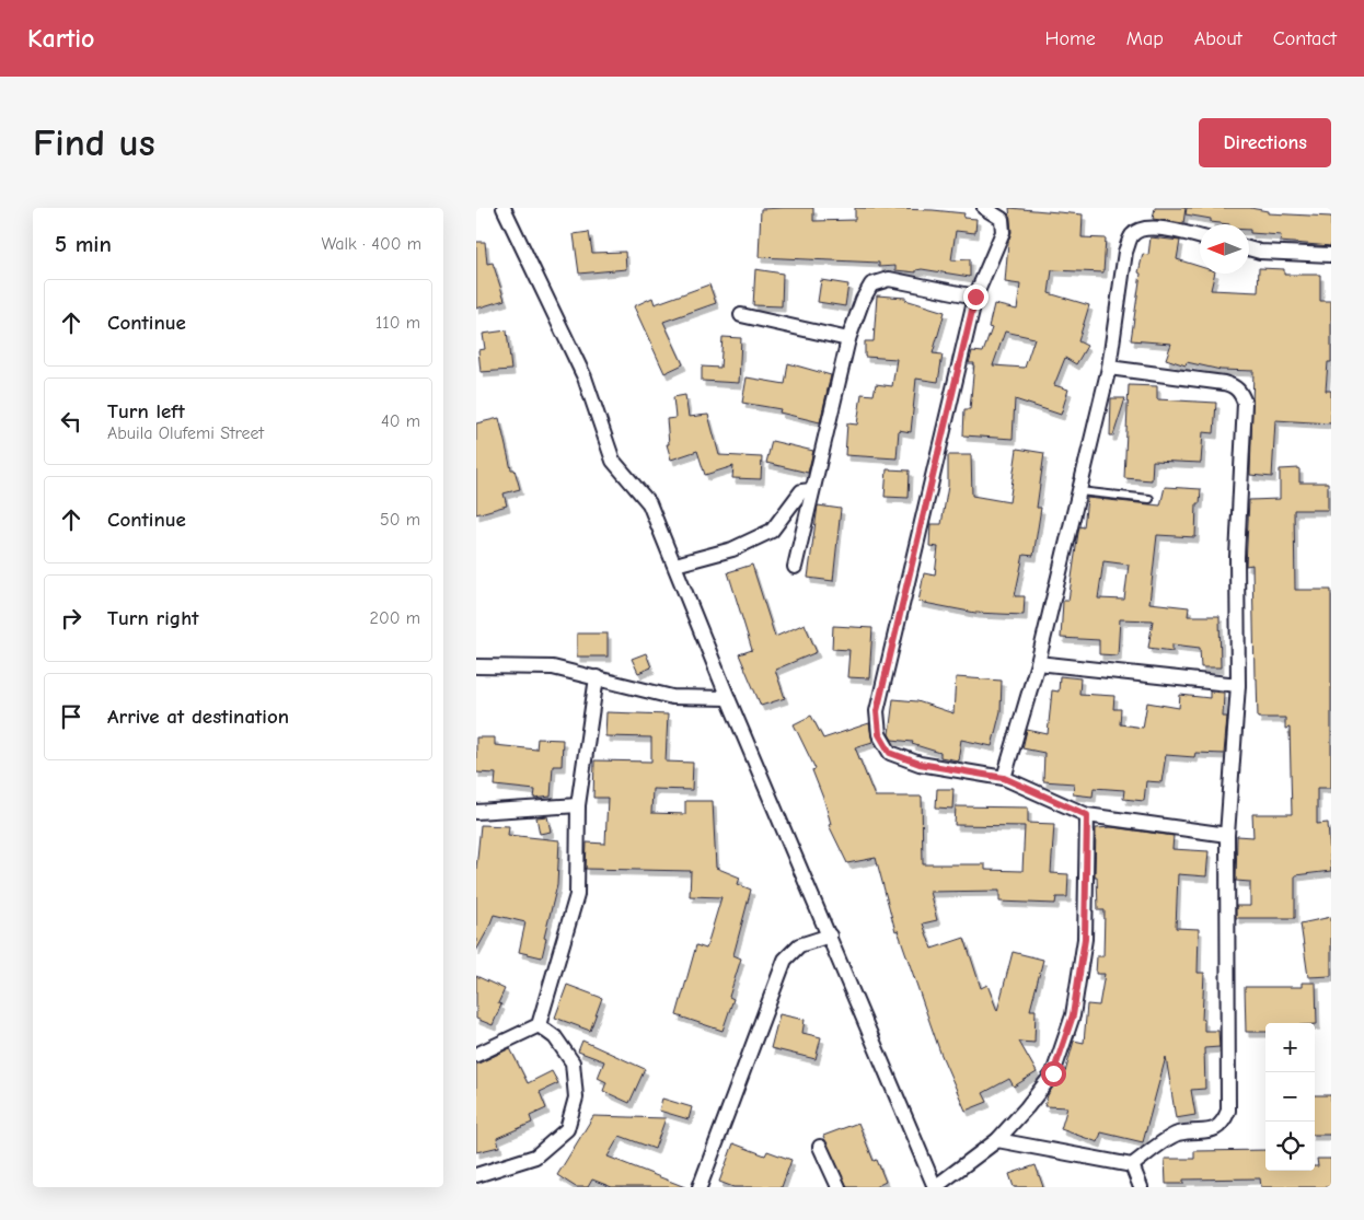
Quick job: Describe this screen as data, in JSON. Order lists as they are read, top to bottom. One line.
{"north":"left","page":{"header":"Kartio","nav":["Home","Map","About","Contact"],"buttons":"Directions","title":"Find us","heading":["5 min","Walk · 400 m"],"list":[["Continue","110 m"],["Turn left","Abuila Olufemi Street","40 m"],["Continue","50 m"],["Turn right","200 m"],"Arrive at destination"],"map_buttons":["+","−"]}}
